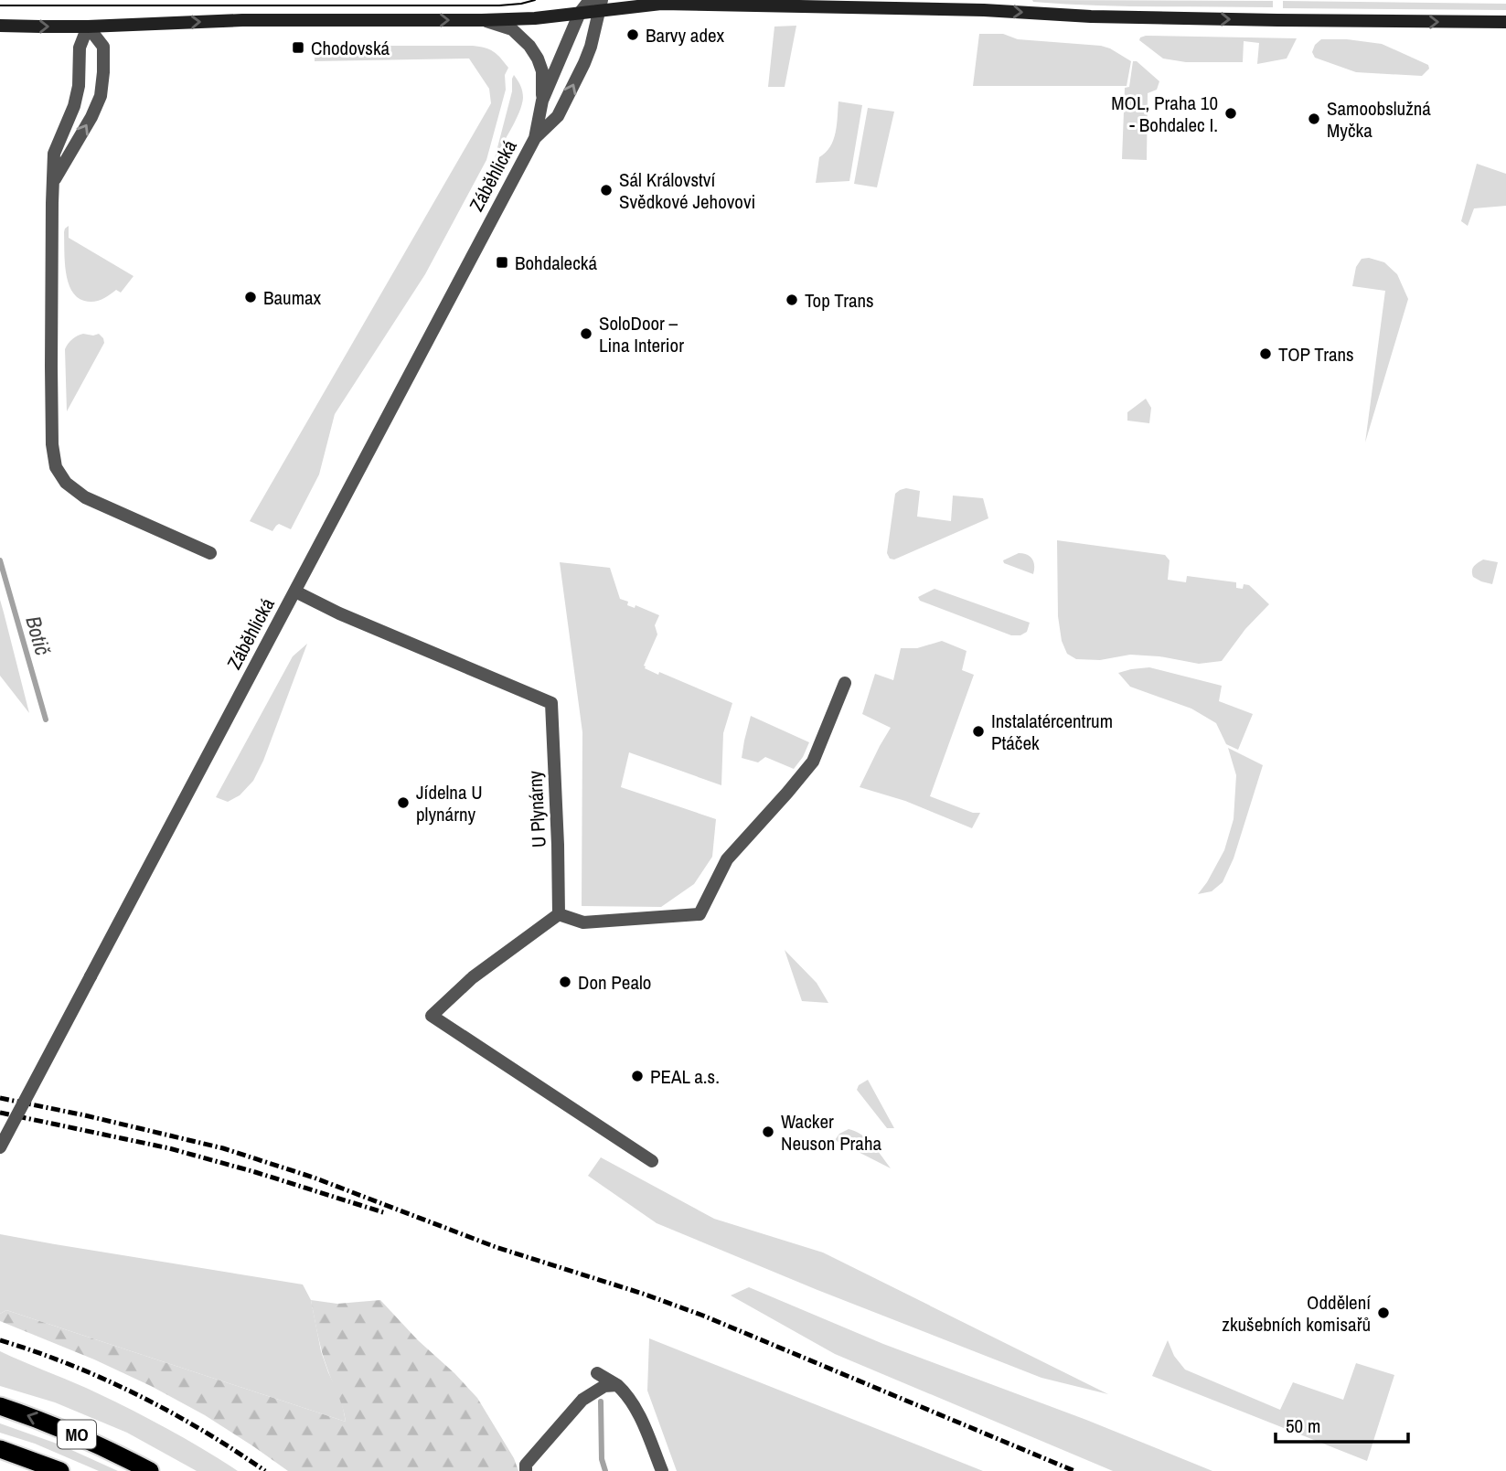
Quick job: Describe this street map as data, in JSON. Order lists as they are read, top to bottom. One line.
{"streets":{"highway":["MO"],"street":["Záběhlická","U Plynárny"]},"crossings":[["Záběhlická","U Plynárny"]],"water":["Botič"],"places":{"other":["Barvy adex","MOL, Praha 10 - Bohdalec I.","Samoobslužná Myčka","Sál Království Svědkové Jehovovi","Baumax","Top Trans","SoloDoor – Lina Interior","TOP Trans","Instalatércentrum Ptáček","Jídelna U plynárny","Don Pealo","PEAL a.s.","Wacker Neuson Praha","Oddělení zkušebních komisařů"],"transit":["Chodovská","Bohdalecká"]},"scale_bar":"50 m"}
